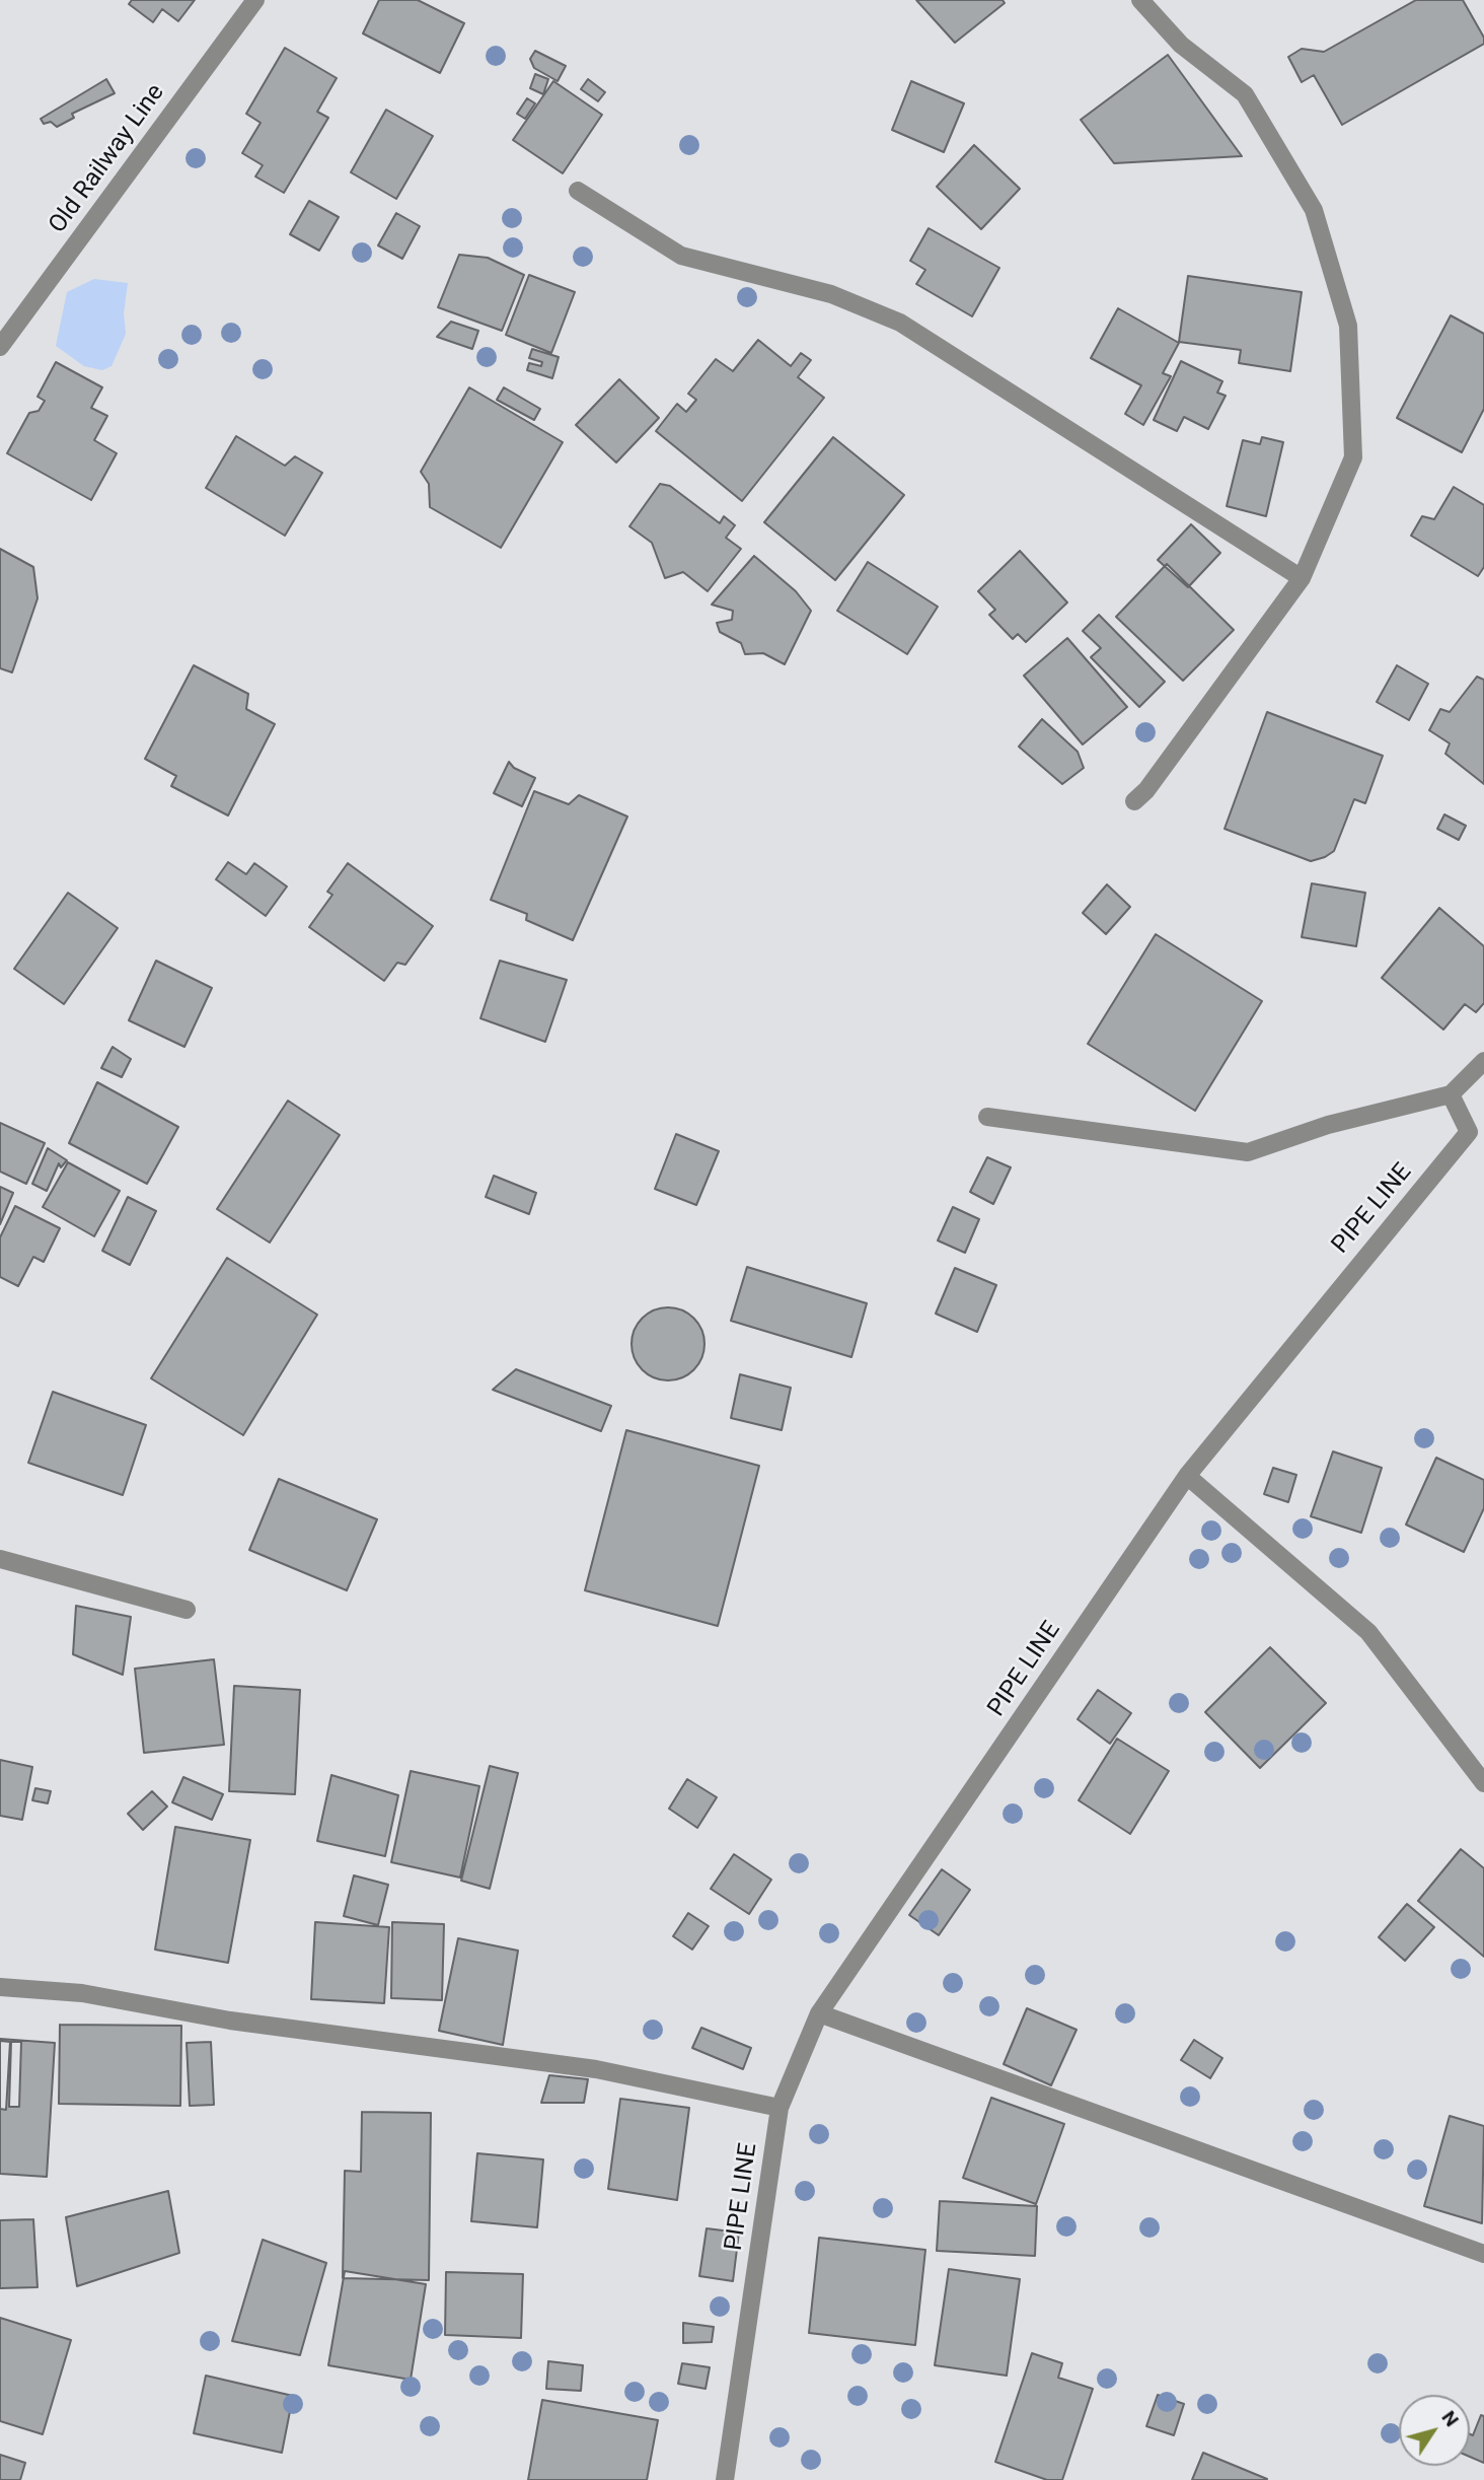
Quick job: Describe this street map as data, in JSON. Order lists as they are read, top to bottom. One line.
{"streets":{"street":["Old Railway Line","PIPE LINE"]},"north":"top right"}
